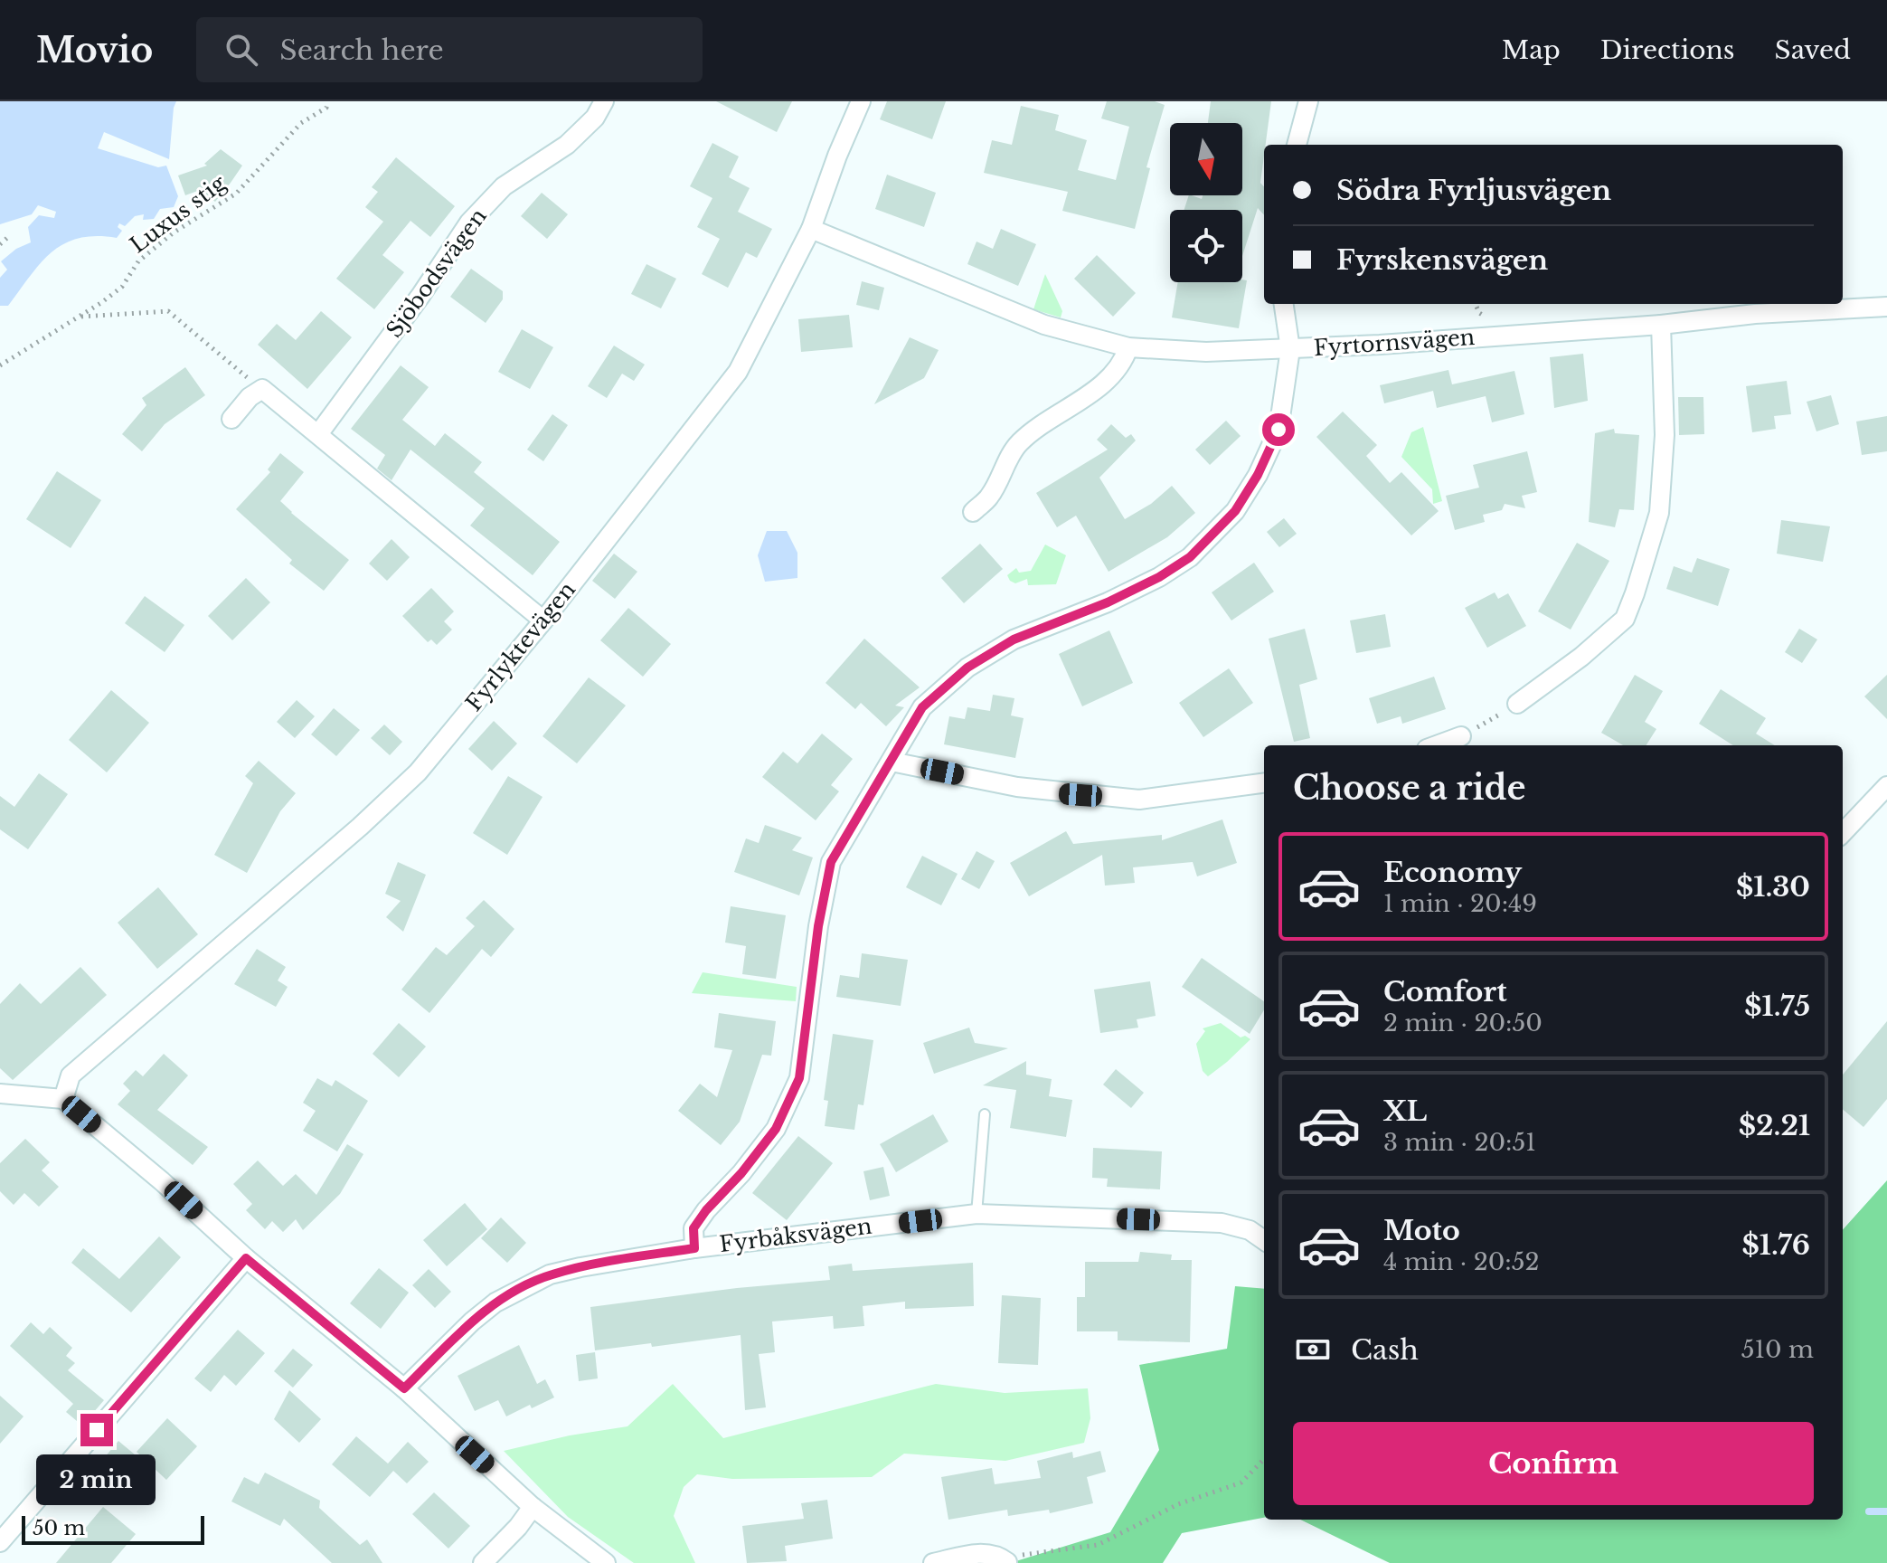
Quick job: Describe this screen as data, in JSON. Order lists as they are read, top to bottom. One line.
{"streets":{"street":["Sjöbodsvägen","Fyrtornsvägen","Fyrlyktevägen","Fyrbåksvägen"],"path":["Luxus stig"]},"crossings":[["Fyrtornsvägen","Fyrlyktevägen"]],"scale_bar":"50 m","north":"bottom","page":{"header":"Movio","search":"Search here","nav":["Map","Directions","Saved"],"banner":["Södra Fyrljusvägen","Fyrskensvägen"],"heading":"Choose a ride","list":[{"name":"Economy","note":"1 min · 20:49","value":"$1.30"},{"name":"Comfort","note":"2 min · 20:50","value":"$1.75"},{"name":"XL","note":"3 min · 20:51","value":"$2.21"},{"name":"Moto","note":"4 min · 20:52","value":"$1.76"}],"pay":["Cash","510 m"],"buttons":"Confirm","bubble":"2 min","scale":"50 m"}}
